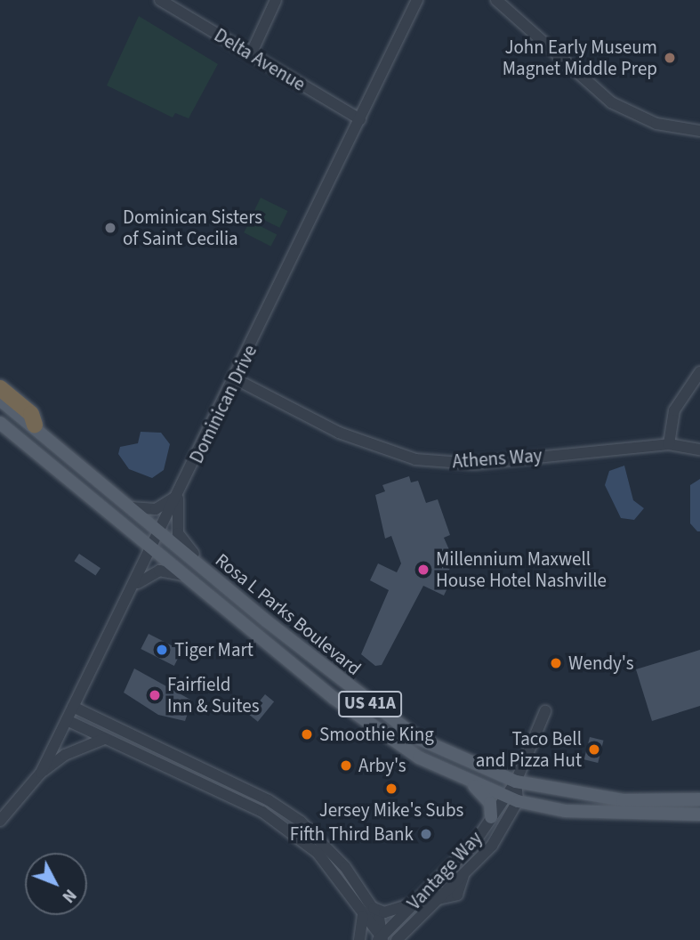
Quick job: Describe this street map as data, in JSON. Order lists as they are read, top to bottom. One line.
{"streets":{"main road":["Rosa L Parks Boulevard","US 41A"],"street":["Delta Avenue","Dominican Drive","Athens Way","Vantage Way"]},"crossings":[["Delta Avenue","Dominican Drive"],["Dominican Drive","Athens Way"],["Dominican Drive","Rosa L Parks Boulevard"],["Rosa L Parks Boulevard","Vantage Way"]],"places":["John Early Museum Magnet Middle Prep","Dominican Sisters of Saint Cecilia","Millennium Maxwell House Hotel Nashville","Tiger Mart","Wendy's","Fairfield Inn & Suites","Smoothie King","Taco Bell and Pizza Hut","Arby's","Jersey Mike's Subs","Fifth Third Bank"],"north":"bottom right"}
